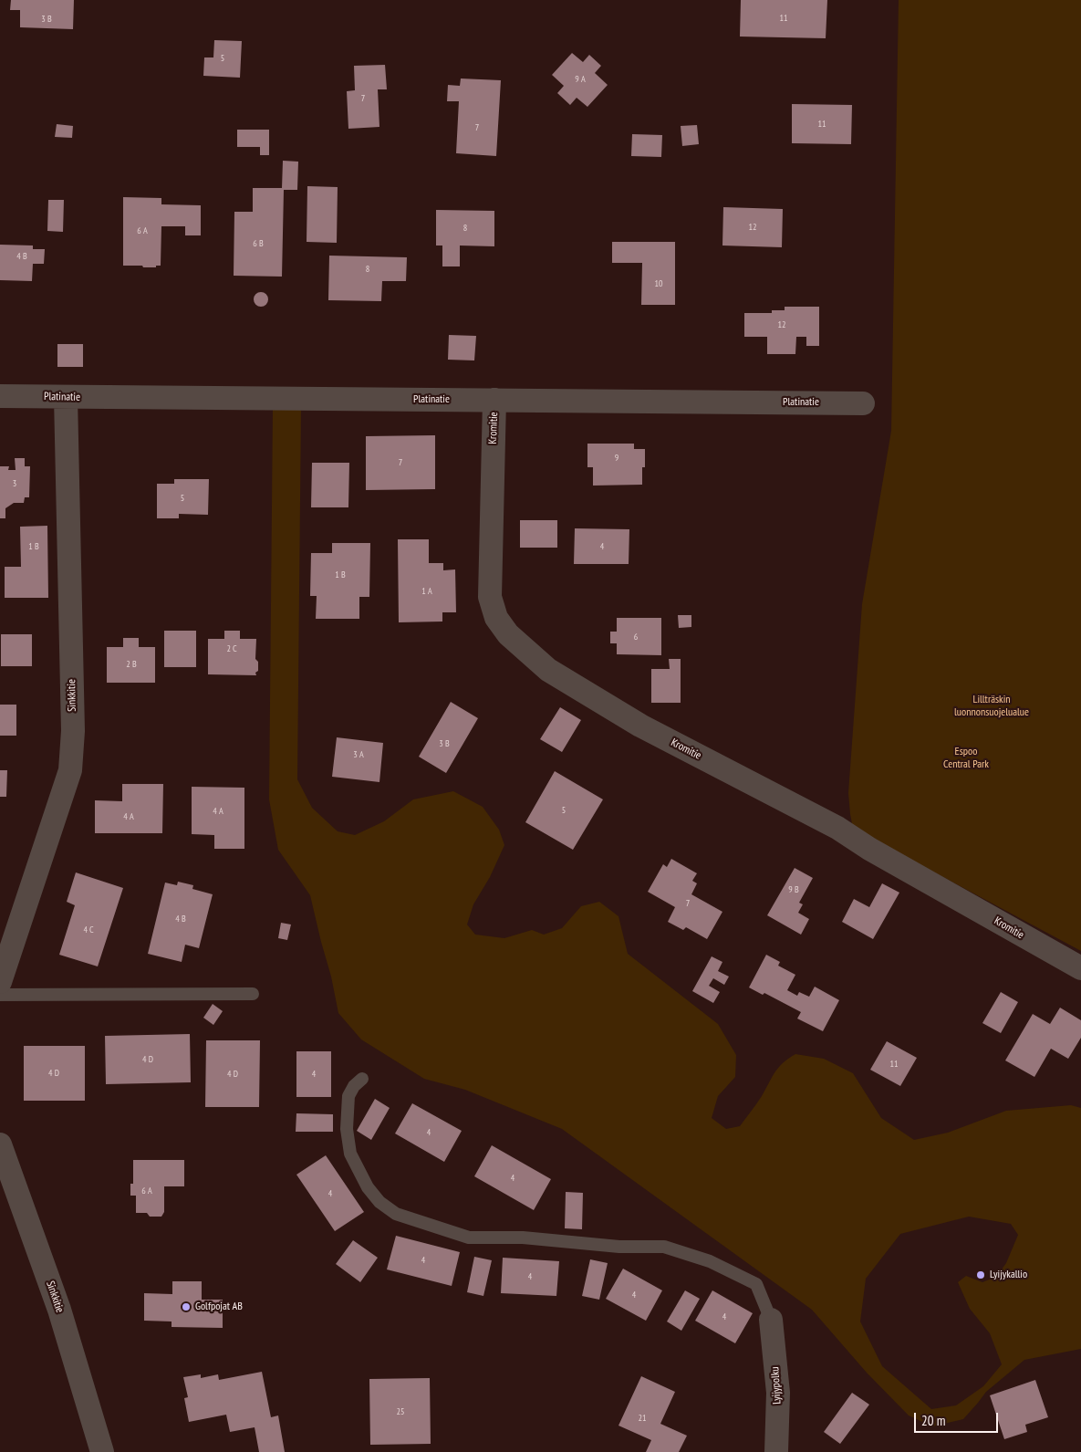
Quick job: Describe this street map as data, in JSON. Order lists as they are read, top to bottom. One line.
{"streets":{"street":["Platinatie","Kromitie","Sinkkitie","Lyijypolku"]},"crossings":[["Platinatie","Kromitie"],["Platinatie","Sinkkitie"]],"parks":["Lillträskin luonnonsuojelualue","Espoo Central Park"],"places":["Lyijykallio","Golfpojat AB"],"house_numbers":["11","3 B","5","9 A","7","11","7","12","8","6 A","6 B","4 B","8","10","12","9","7","3","5","1 B","4","1 B","1 A","6","2 C","2 B","3 B","3 A","5","4 A","4 A","9 B","7","4 B","4 C","4 D","11","4 D","4 D","4","4","4","6 A","4","4","4","4","4","25","21"],"scale_bar":"20 m"}
